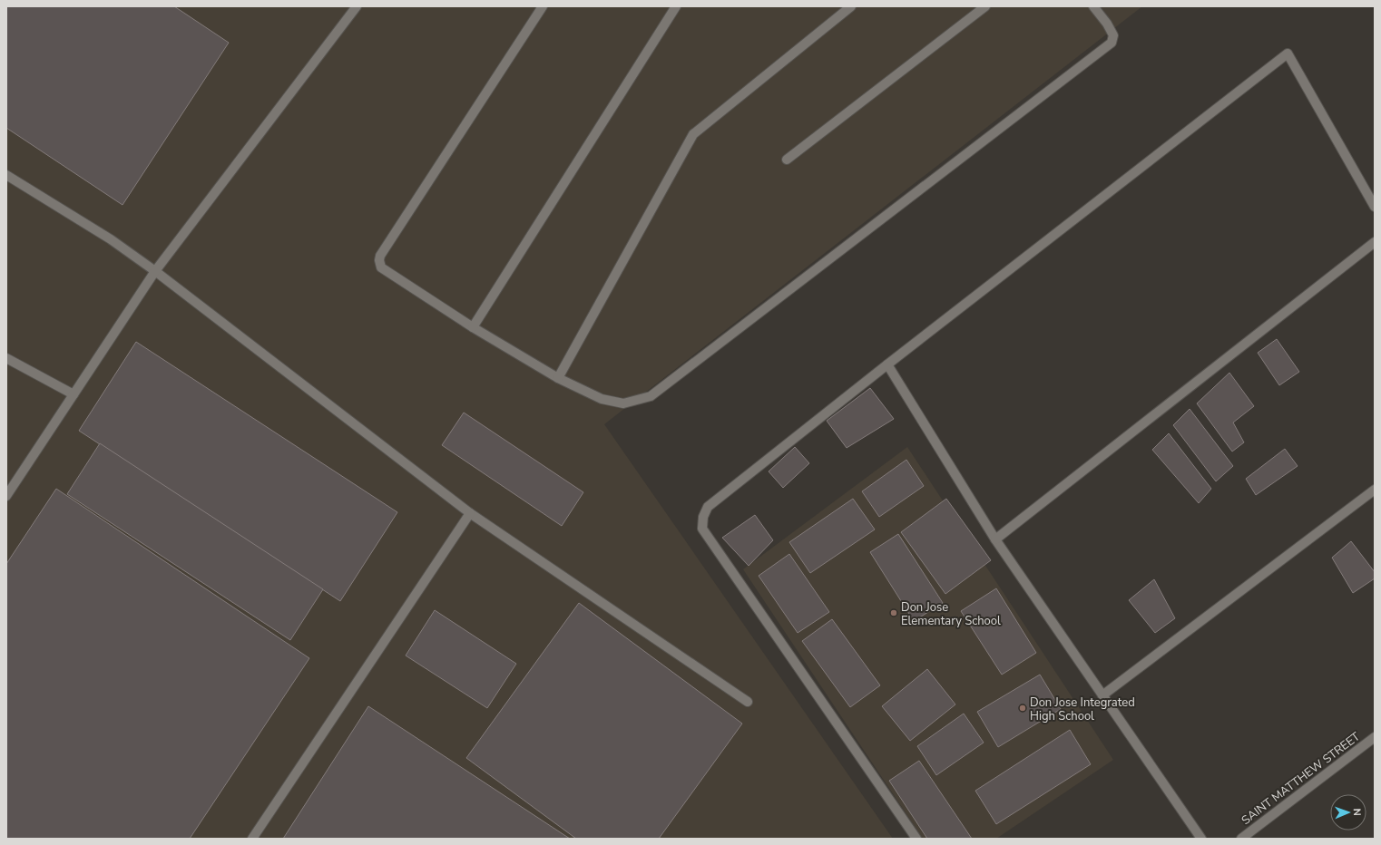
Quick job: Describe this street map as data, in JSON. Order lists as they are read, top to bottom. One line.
{"streets":{"street":["SAINT MATTHEW STREET"]},"places":["Don Jose Elementary School","Don Jose Integrated High School"],"north":"right"}
